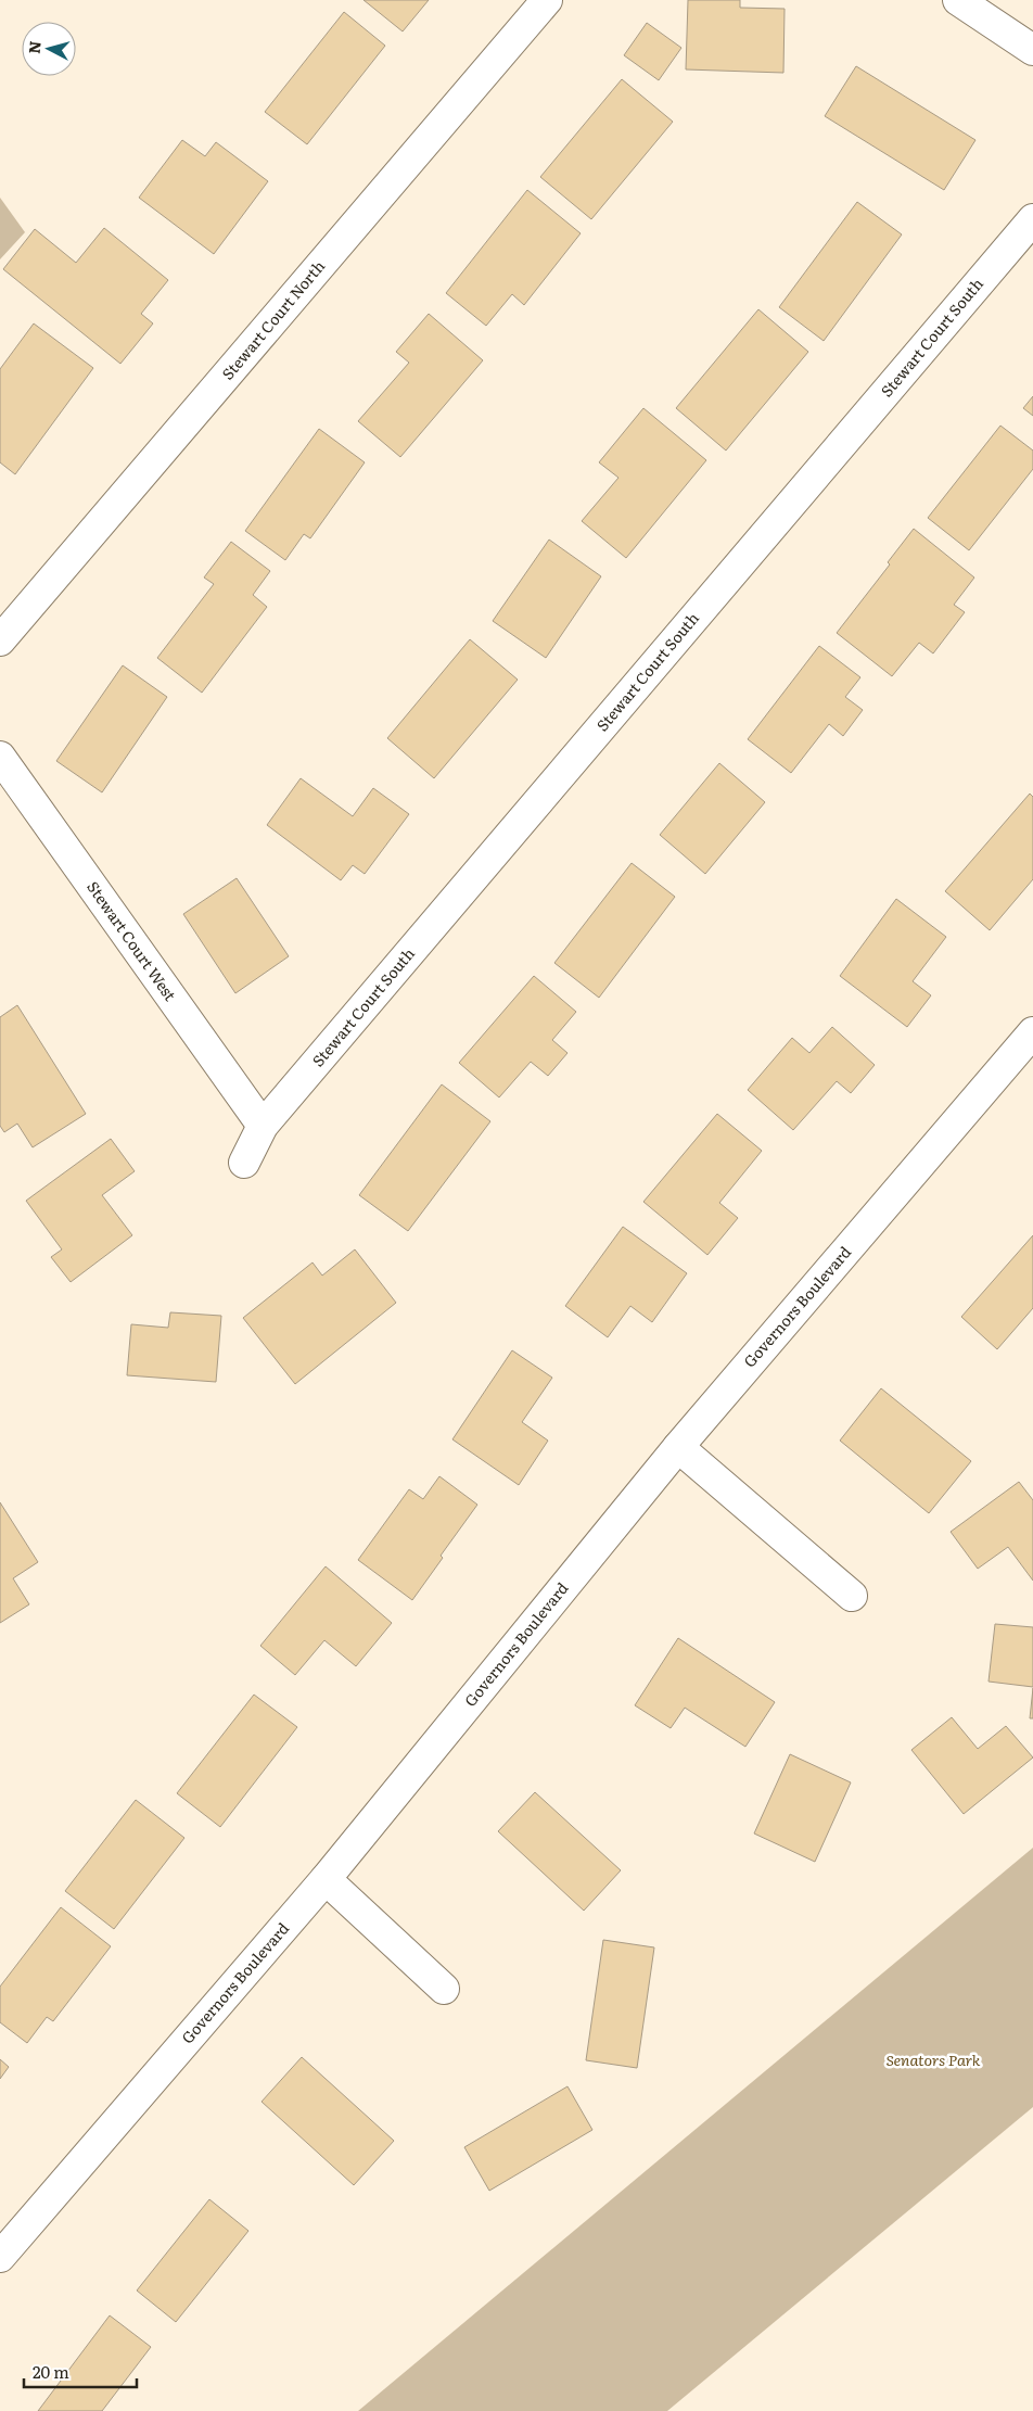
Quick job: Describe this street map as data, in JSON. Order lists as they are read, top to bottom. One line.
{"streets":{"street":["Stewart Court North","Stewart Court South","Stewart Court West","Governors Boulevard"]},"crossings":[["Stewart Court South","Stewart Court West"]],"parks":["Senators Park"],"scale_bar":"20 m","north":"left"}
